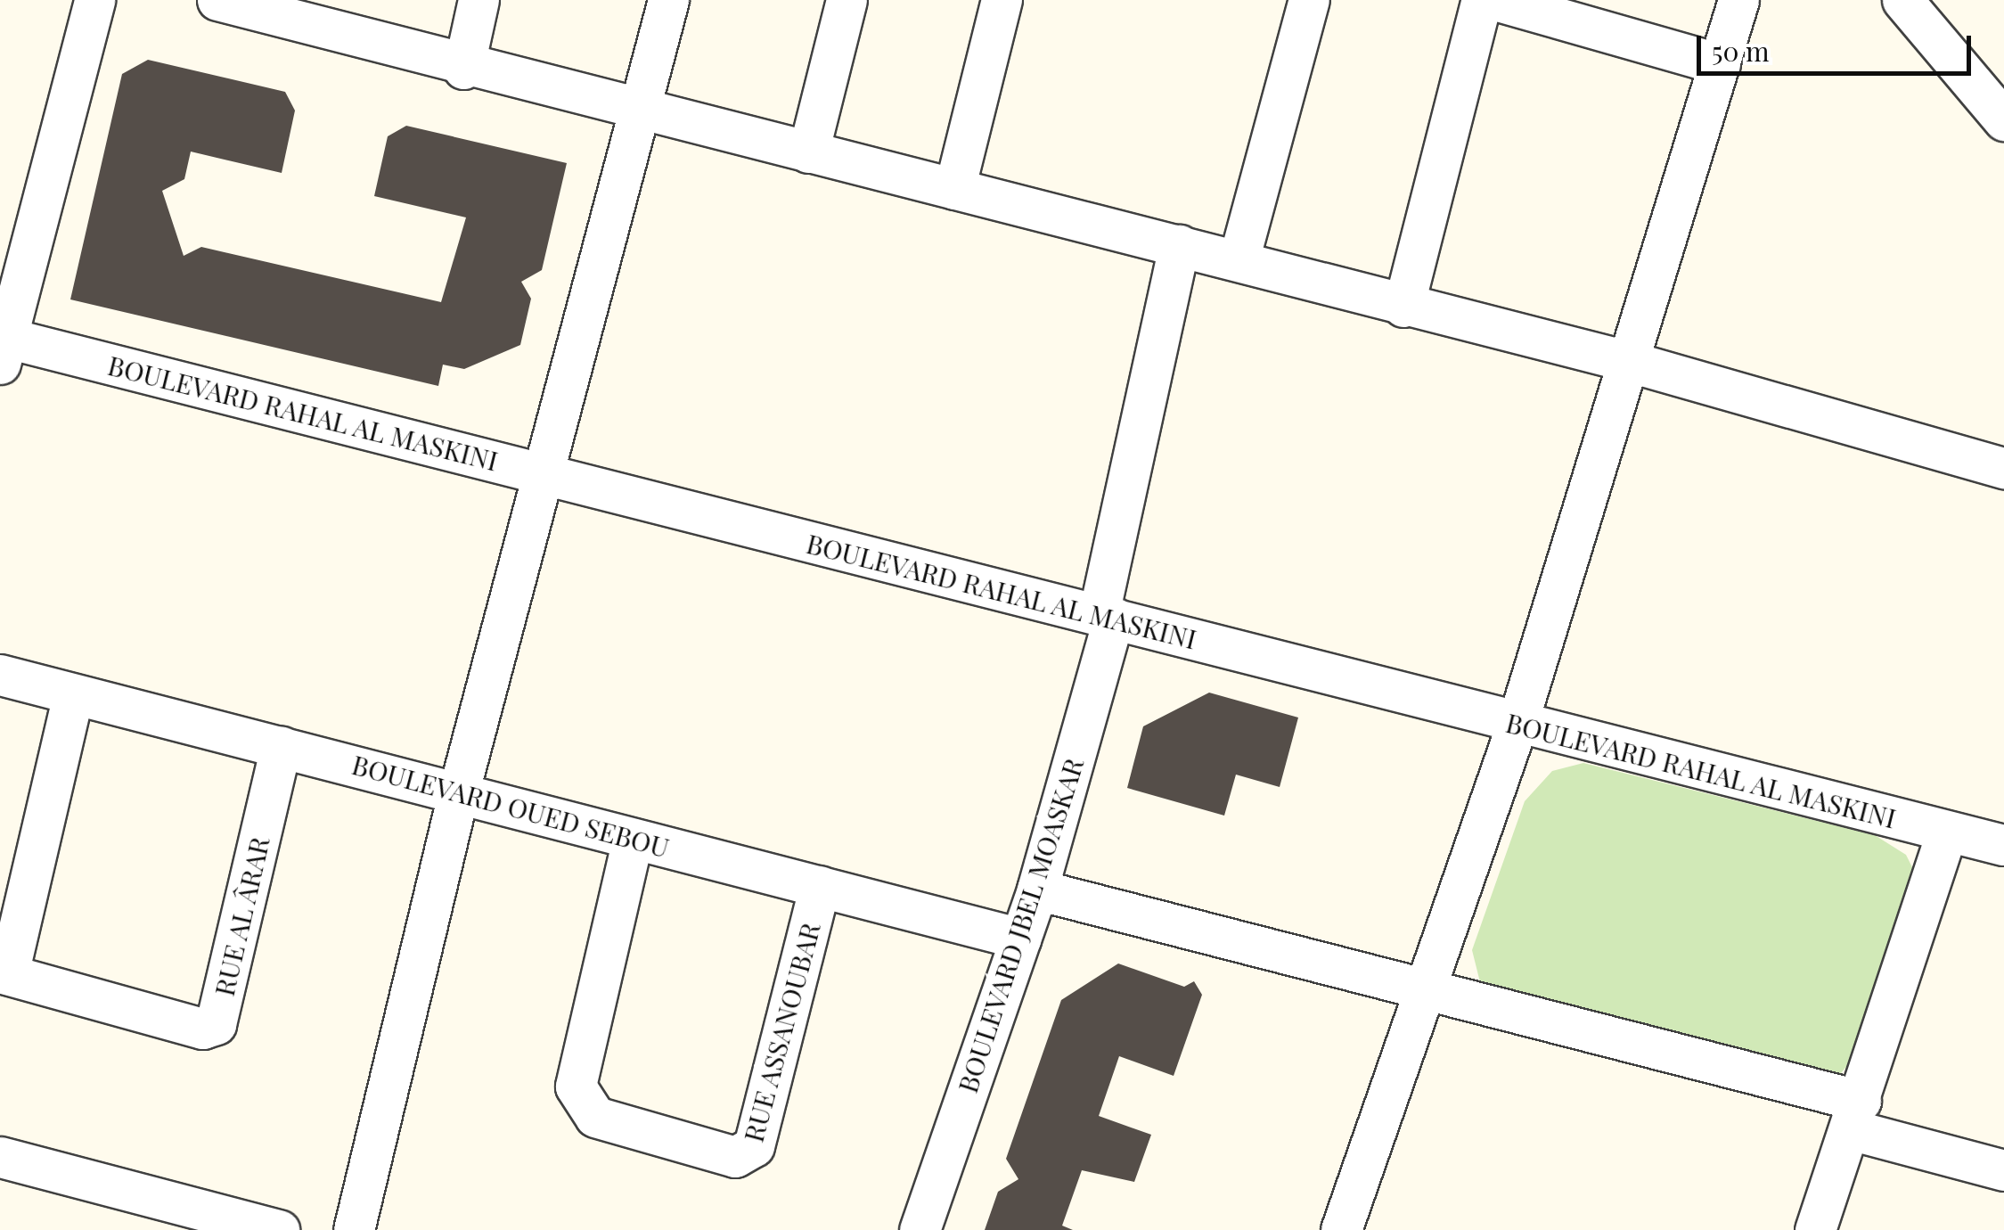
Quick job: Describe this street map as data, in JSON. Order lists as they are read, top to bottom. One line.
{"streets":{"street":["BOULEVARD RAHAL AL MASKINI","BOULEVARD OUED SEBOU","RUE AL ÂRAR","BOULEVARD JBEL MOASKAR","RUE ASSANOUBAR"]},"crossings":[["BOULEVARD RAHAL AL MASKINI","BOULEVARD JBEL MOASKAR"],["BOULEVARD OUED SEBOU","RUE AL ÂRAR"],["BOULEVARD OUED SEBOU","BOULEVARD JBEL MOASKAR"],["BOULEVARD OUED SEBOU","RUE ASSANOUBAR"]],"scale_bar":"50 m"}
